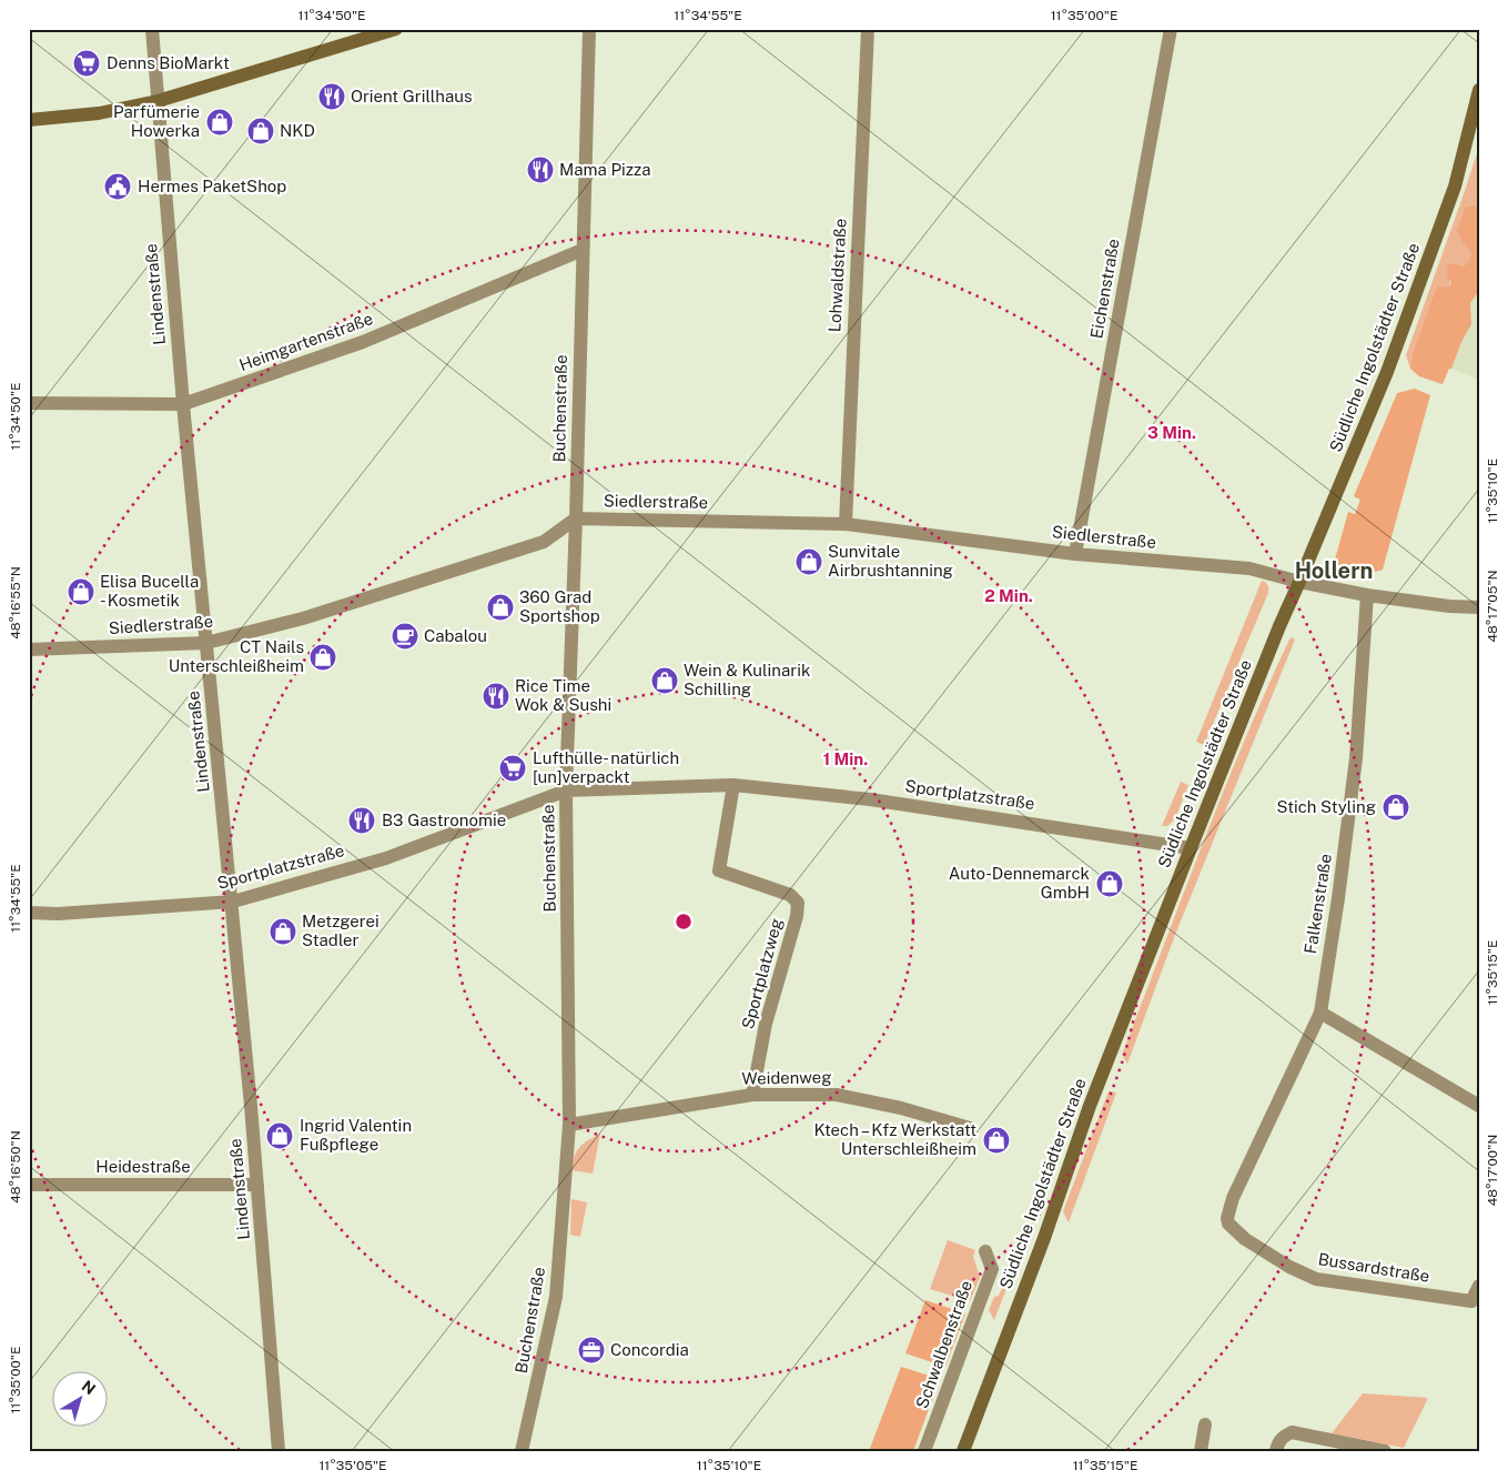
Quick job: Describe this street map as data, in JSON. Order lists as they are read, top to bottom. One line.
{"streets":{"street":["Lohwaldstraße","Eichenstraße","Lindenstraße","Heimgartenstraße","Südliche Ingolstädter Straße","Buchenstraße","Siedlerstraße","Sportplatzstraße","Falkenstraße","Sportplatzweg","Weidenweg","Heidestraße","Bussardstraße","Schwalbenstraße"]},"crossings":[["Lohwaldstraße","Siedlerstraße"],["Eichenstraße","Siedlerstraße"],["Lindenstraße","Heimgartenstraße"],["Lindenstraße","Siedlerstraße"],["Lindenstraße","Sportplatzstraße"],["Lindenstraße","Heidestraße"],["Heimgartenstraße","Buchenstraße"],["Südliche Ingolstädter Straße","Siedlerstraße"],["Südliche Ingolstädter Straße","Sportplatzstraße"],["Buchenstraße","Siedlerstraße"],["Buchenstraße","Sportplatzstraße"],["Buchenstraße","Weidenweg"],["Siedlerstraße","Falkenstraße"],["Sportplatzstraße","Sportplatzweg"],["Falkenstraße","Bussardstraße"],["Sportplatzweg","Weidenweg"]],"districts":["Hollern"],"places":{"supermarket":["Denns BioMarkt","Lufthülle- natürlich [un]verpackt"],"restaurant":["Orient Grillhaus","Mama Pizza","Rice Time Wok & Sushi","B3 Gastronomie"],"shop":["Parfümerie Howerka","NKD","Sunvitale Airbrushtanning","Elisa Bucella - Kosmetik","360 Grad Sportshop","CT Nails Unterschleißheim","Wein & Kulinarik Schilling","Stich Styling","Auto-Dennemarck GmbH","Metzgerei Stadler","Ingrid Valentin Fußpflege","Ktech – Kfz Werkstatt Unterschleißheim"],"public building":["Hermes PaketShop"],"cafe":["Cabalou"],"office":["Concordia"]},"north":"top right","coordinates":["11°34'50\"E","11°34'55\"E","11°35'00\"E","11°35'10\"E","48°16'55\"N","48°17'05\"N","11°35'15\"E","48°16'50\"N","48°17'00\"N","11°35'05\"E"],"rings":["3 Min.","2 Min.","1 Min."]}
